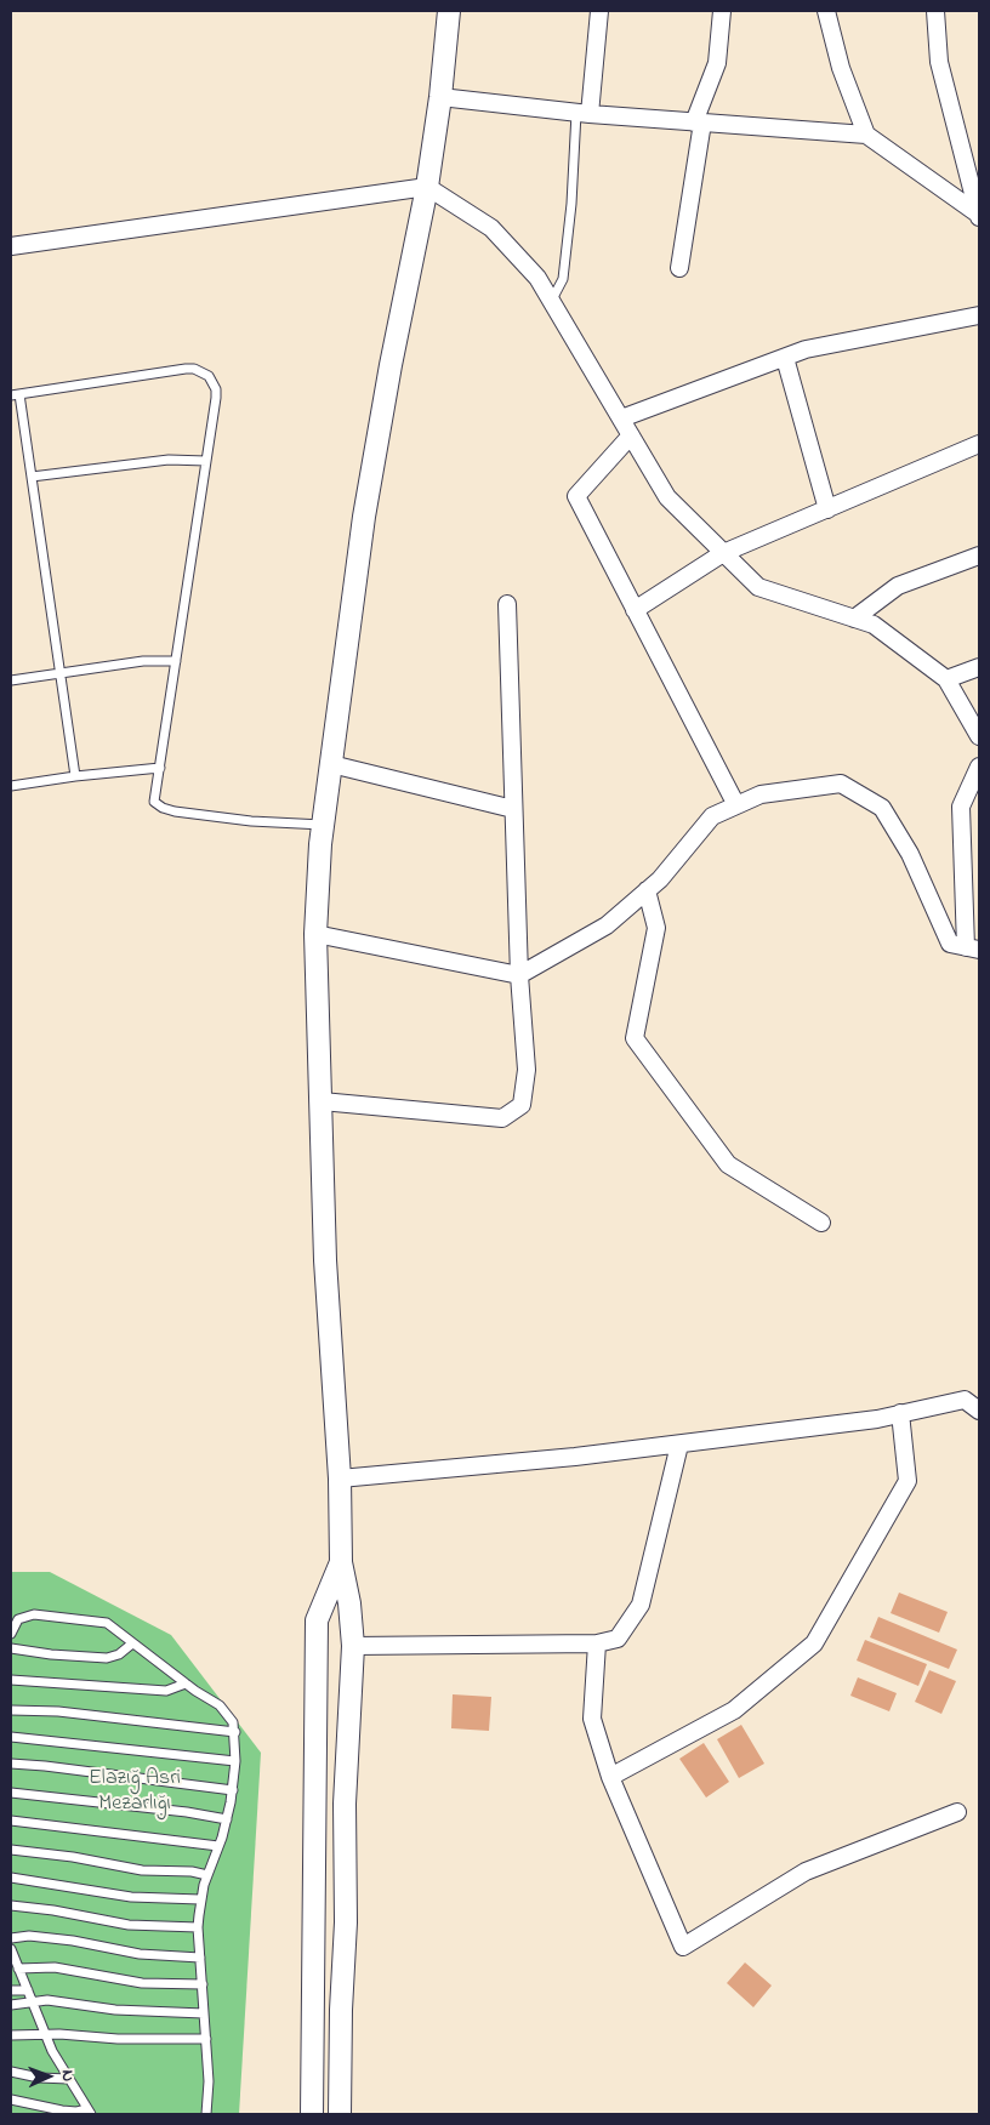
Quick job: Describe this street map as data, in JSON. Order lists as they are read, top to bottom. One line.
{"parks":["Elazığ Asri Mezarlığı"],"north":"right"}
